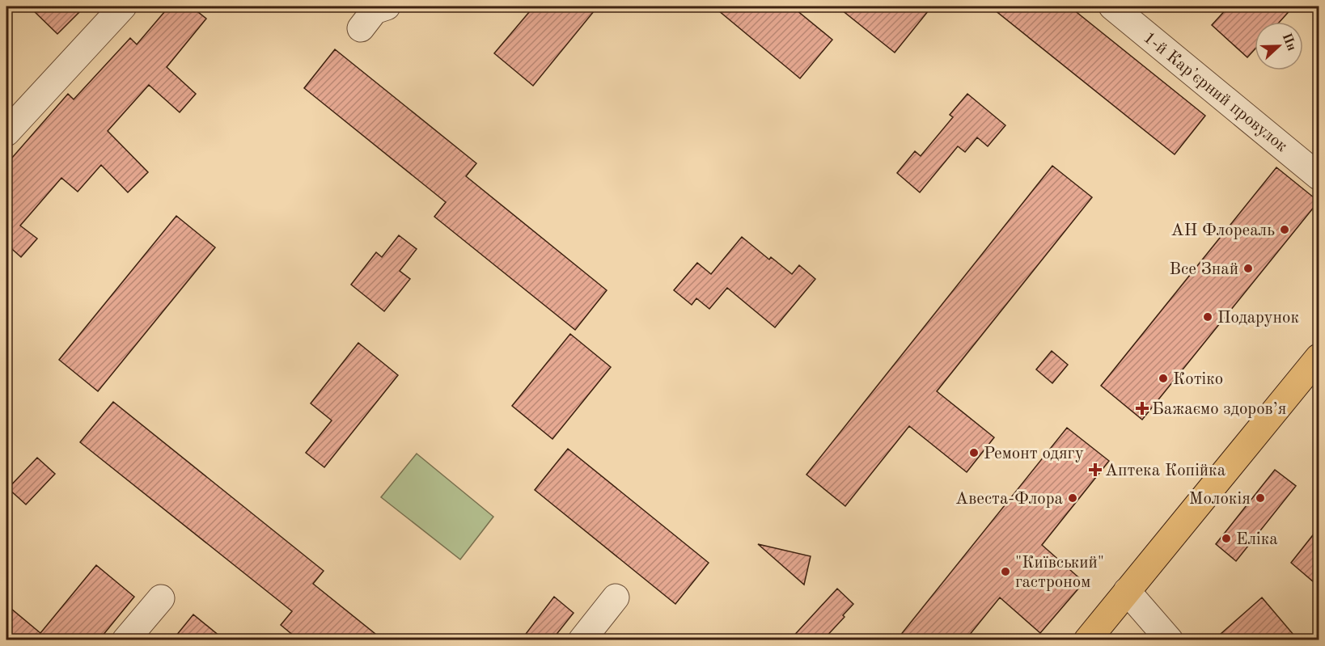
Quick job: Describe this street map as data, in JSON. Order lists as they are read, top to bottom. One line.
{"streets":{"street":["1-й Карʼєрний провулок"]},"places":{"other":["АН Флореаль","Все Знай","Подарунок","Котіко","Ремонт одягу","Авеста-Флора","Молокія","Еліка","\"Київський\" гастроном"],"health":["Бажаємо здоров’я","Аптека Копійка"]},"north":"right"}
